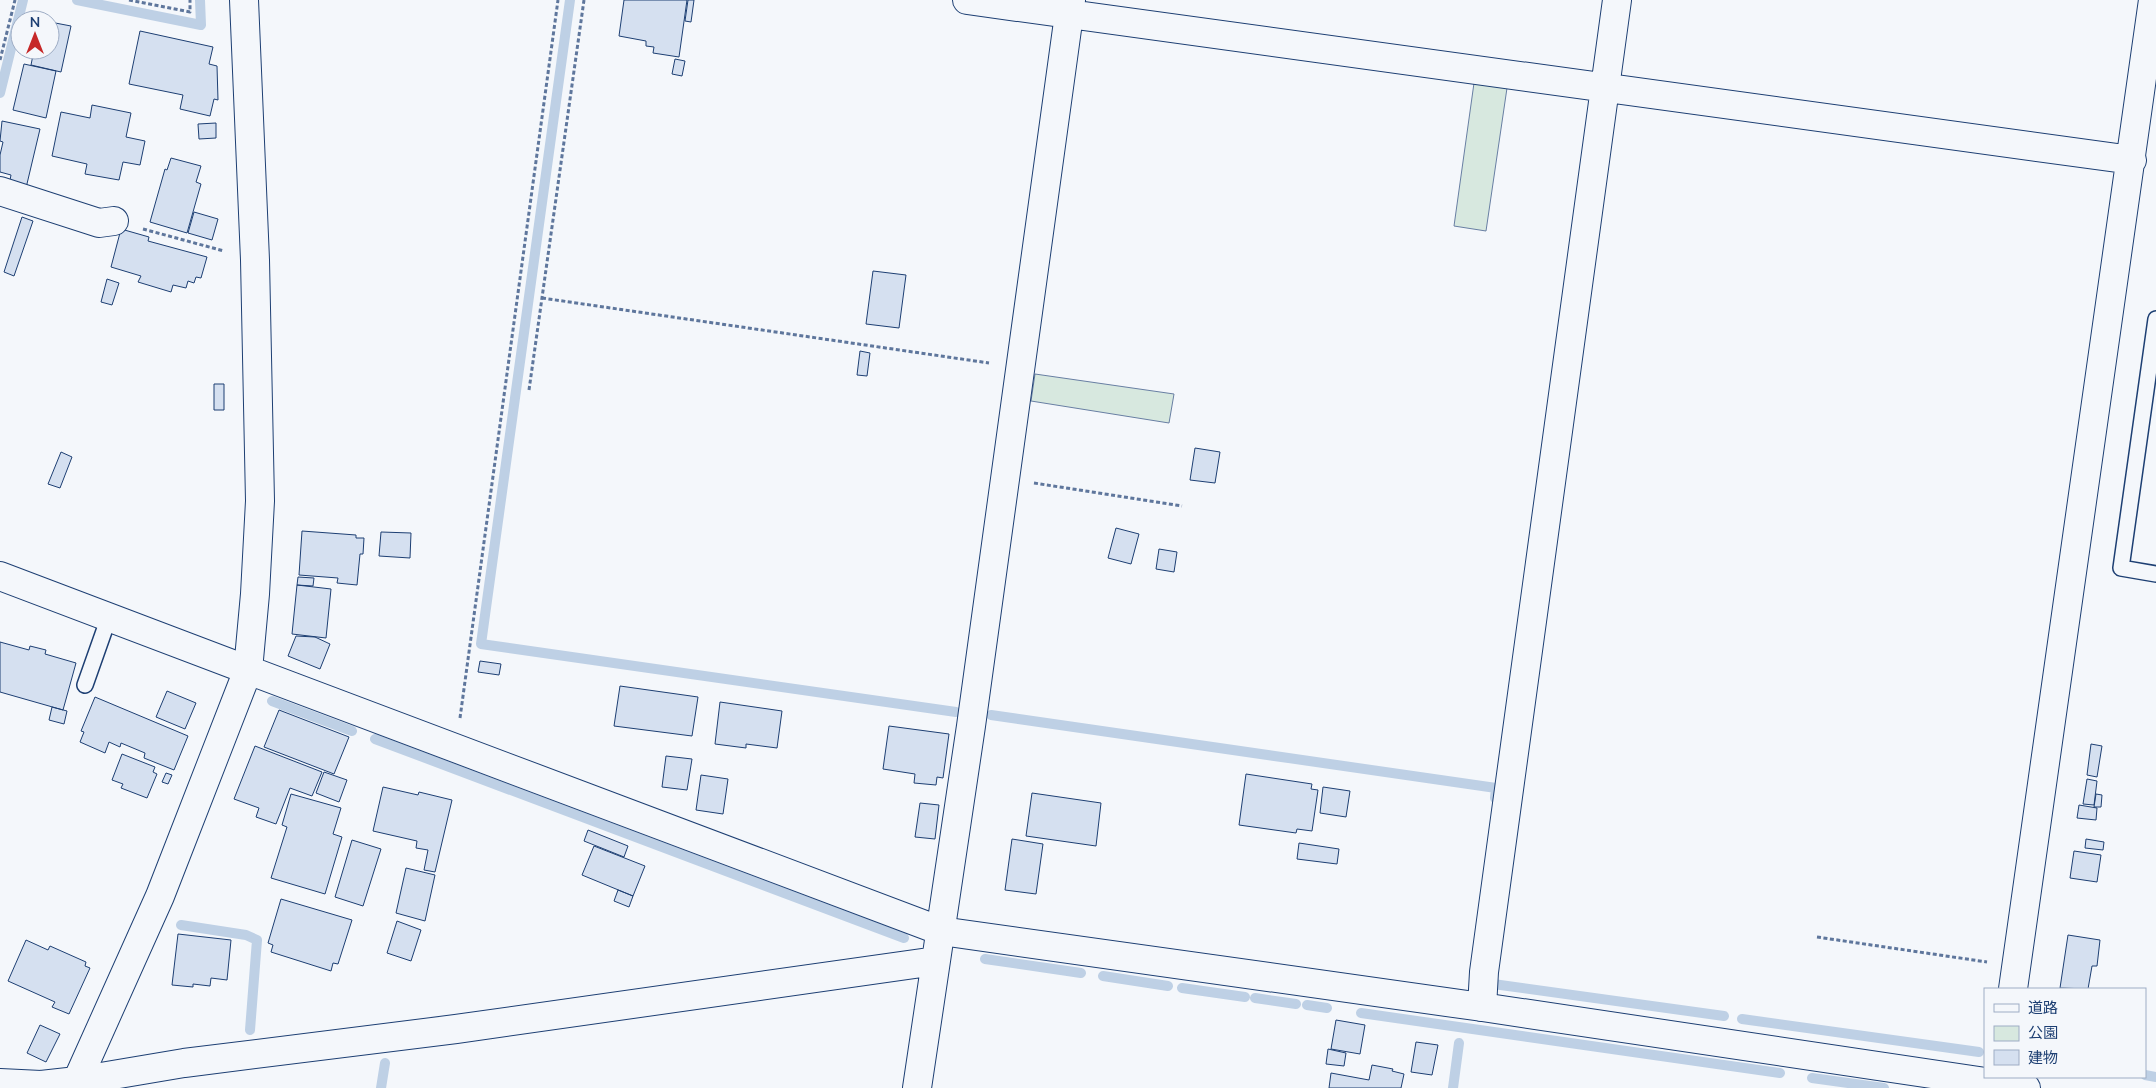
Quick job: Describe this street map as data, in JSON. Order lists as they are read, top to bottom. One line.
{"legend":["道路","公園","建物"],"north":"top"}
